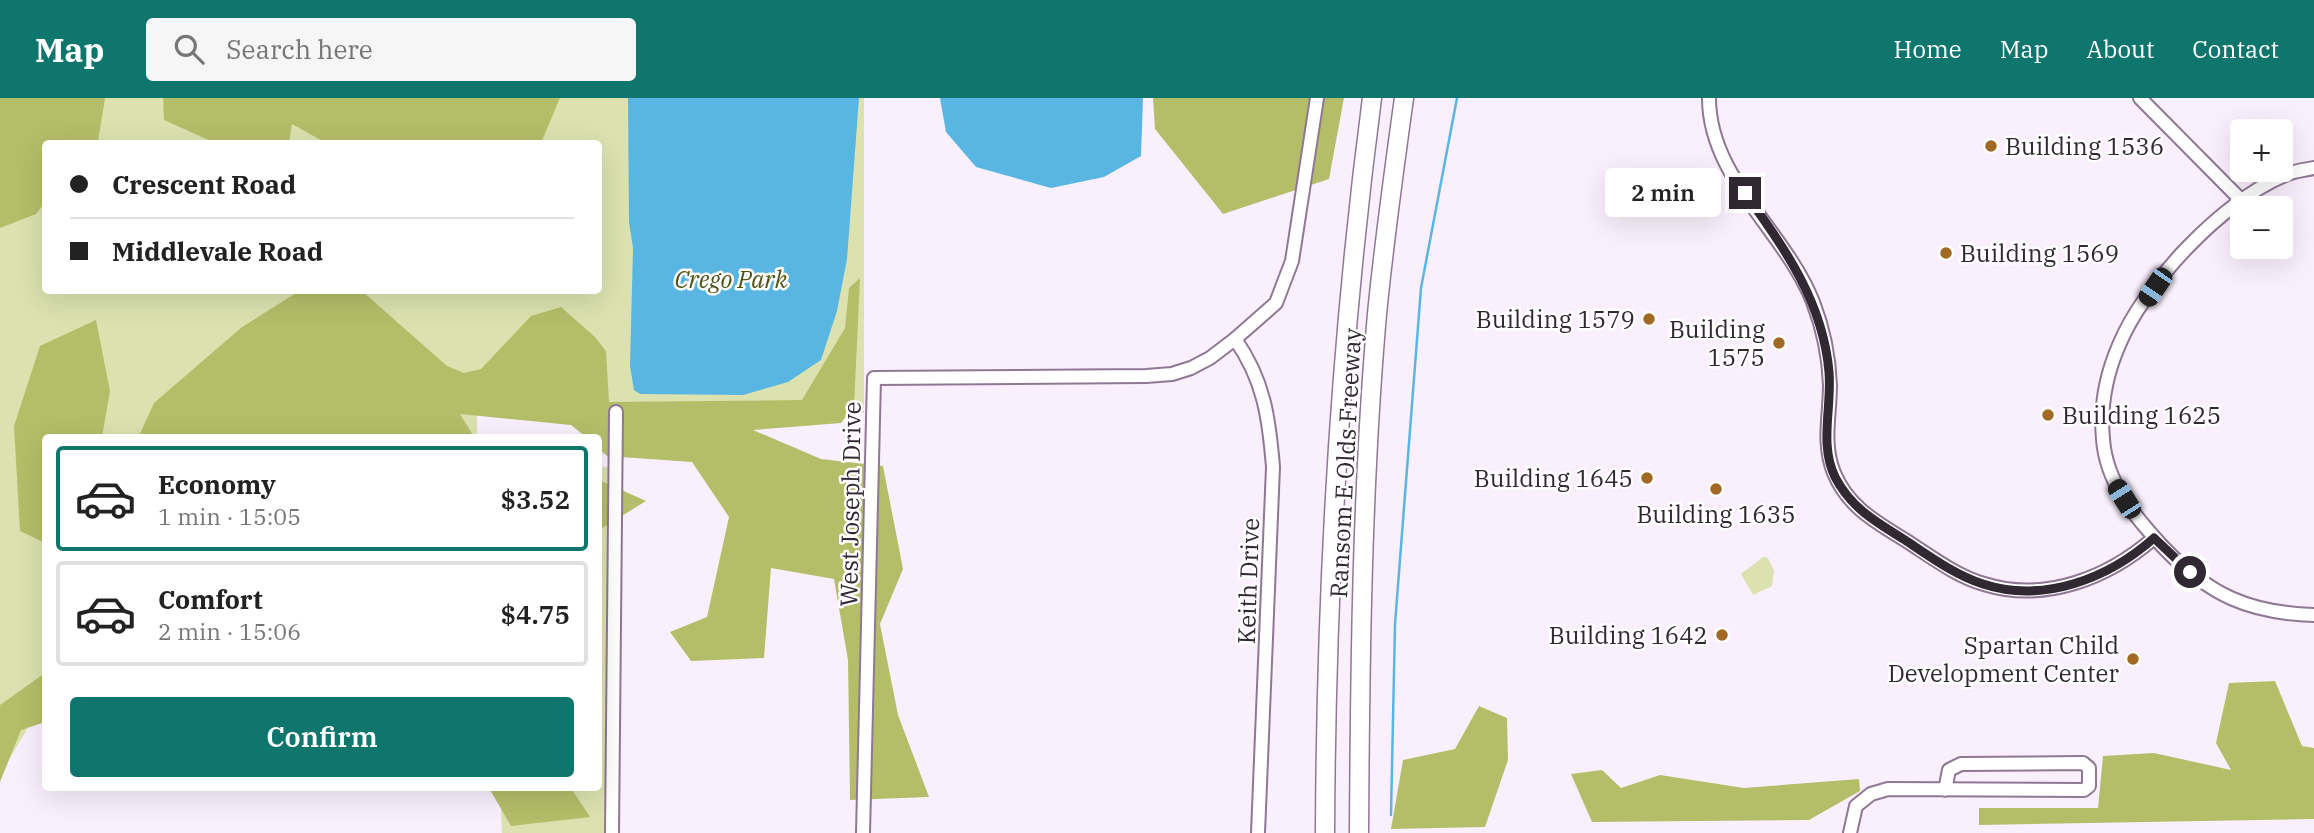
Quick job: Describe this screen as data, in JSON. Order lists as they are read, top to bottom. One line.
{"streets":{"highway":["Ransom E Olds Freeway"],"street":["West Joseph Drive","Keith Drive"]},"crossings":[["West Joseph Drive","Keith Drive"]],"parks":["Crego Park"],"places":["Building 1536","Building 1569","Building 1579","Building 1575","Building 1625","Building 1645","Building 1635","Building 1642","Spartan Child Development Center"],"page":{"header":"Map","search":"Search here","nav":["Home","Map","About","Contact"],"map_buttons":["+","−"],"banner":["Crescent Road","Middlevale Road"],"bubble":"2 min","list":[{"name":"Economy","note":"1 min · 15:05","value":"$3.52"},{"name":"Comfort","note":"2 min · 15:06","value":"$4.75"}],"buttons":"Confirm"}}
